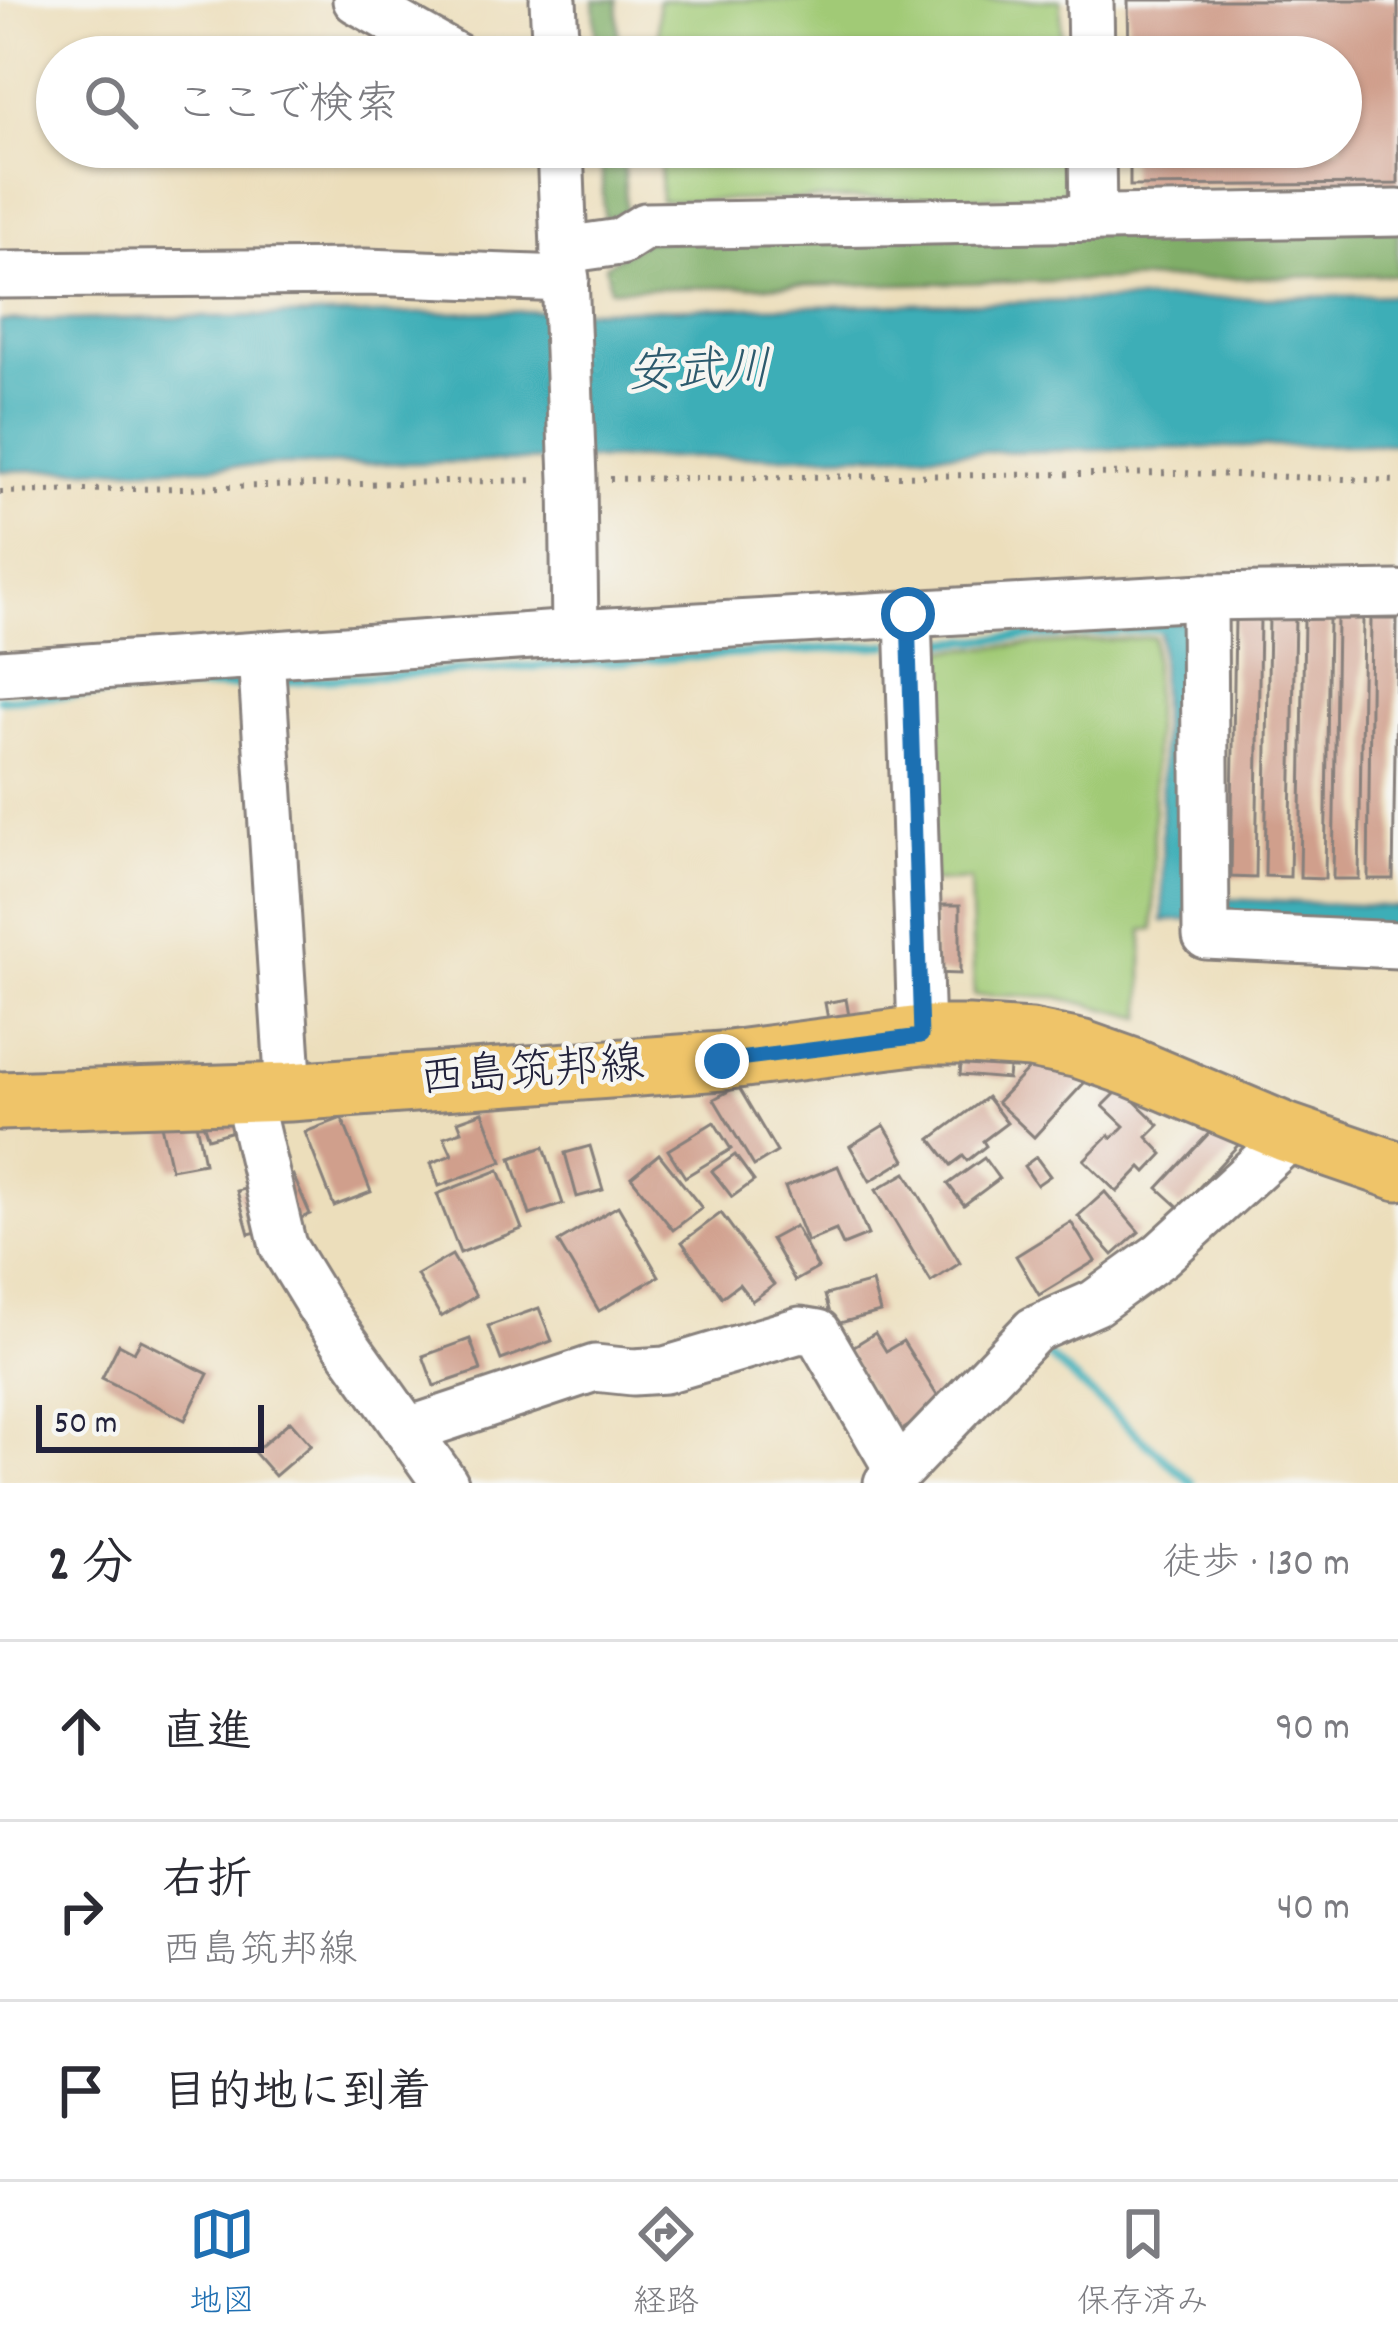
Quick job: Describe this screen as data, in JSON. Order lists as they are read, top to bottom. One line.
{"streets":{"main road":["西島筑邦線"]},"water":["安武川"],"scale_bar":"50 m","page":{"search":"ここで検索","scale":"50 m","heading":["2 分","徒歩 · 130 m"],"list":[["直進","90 m"],["右折","西島筑邦線","40 m"],"目的地に到着"],"nav":["地図","経路","保存済み"]}}
